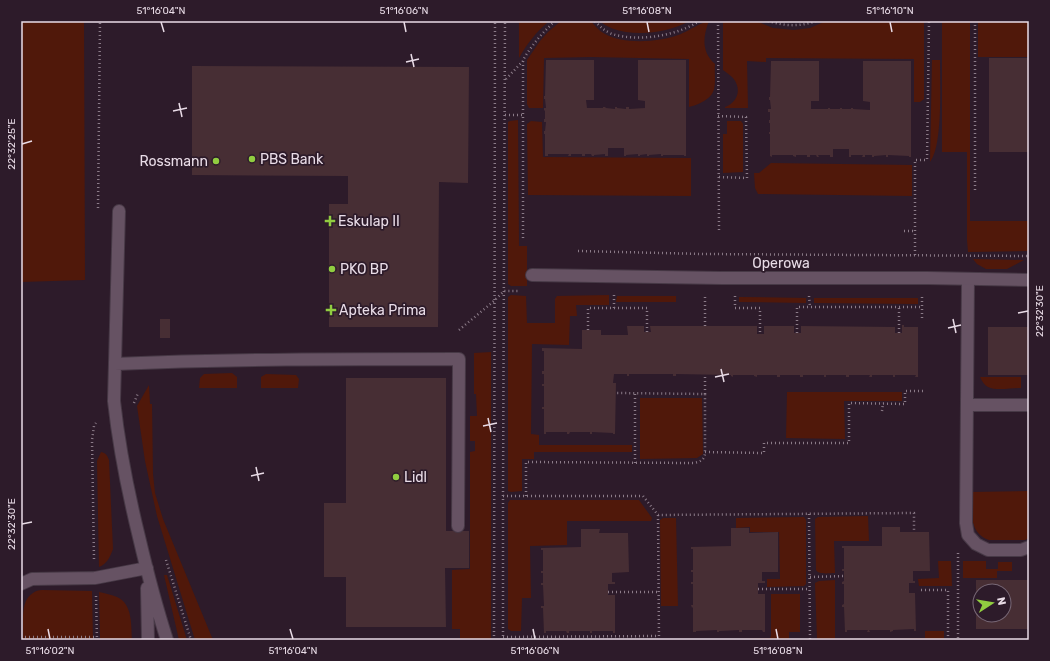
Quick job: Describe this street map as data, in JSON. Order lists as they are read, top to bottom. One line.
{"streets":{"street":["Operowa"]},"places":{"other":["PBS Bank","Rossmann","PKO BP","Lidl"],"health":["Eskulap II","Apteka Prima"]},"north":"right","coordinates":["51°16'04\"N","51°16'06\"N","51°16'08\"N","51°16'10\"N","22°32'25\"E","22°32'30\"E","51°16'02\"N"]}
